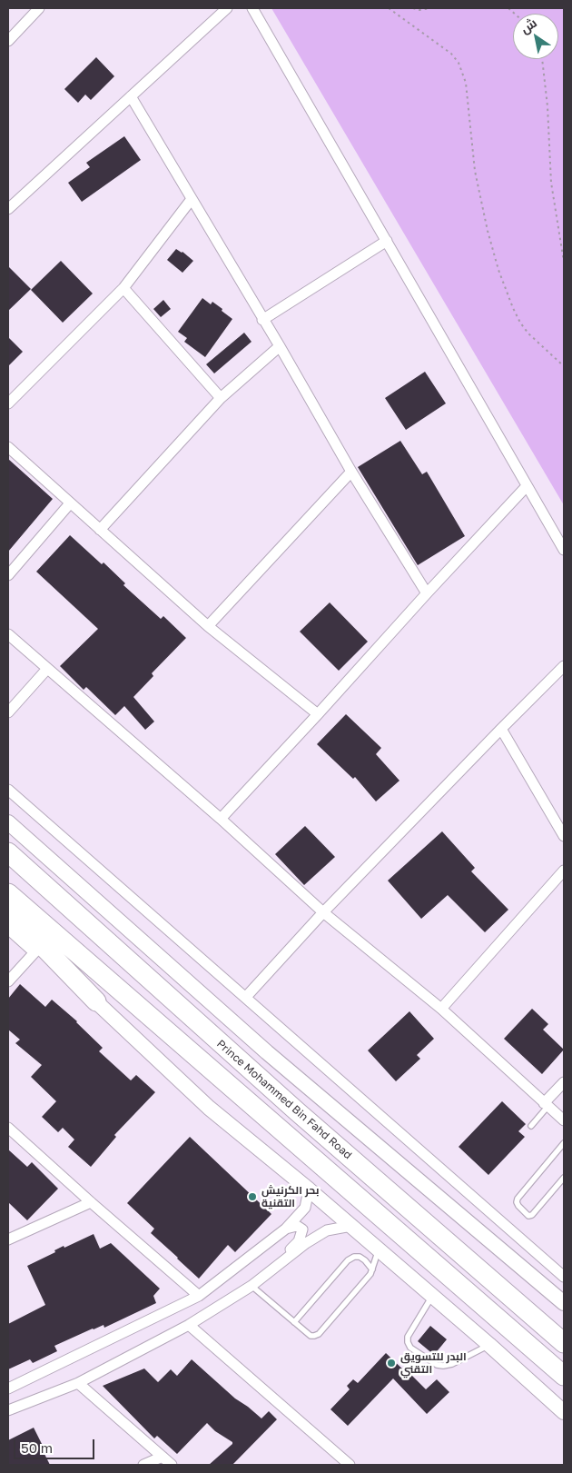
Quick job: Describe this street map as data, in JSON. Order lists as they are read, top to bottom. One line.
{"streets":{"highway":["Prince Mohammed Bin Fahd Road"]},"places":["بحر الكرنيش التقنية","البدر للتسويق التقني"],"scale_bar":"50 m","north":"top left"}
